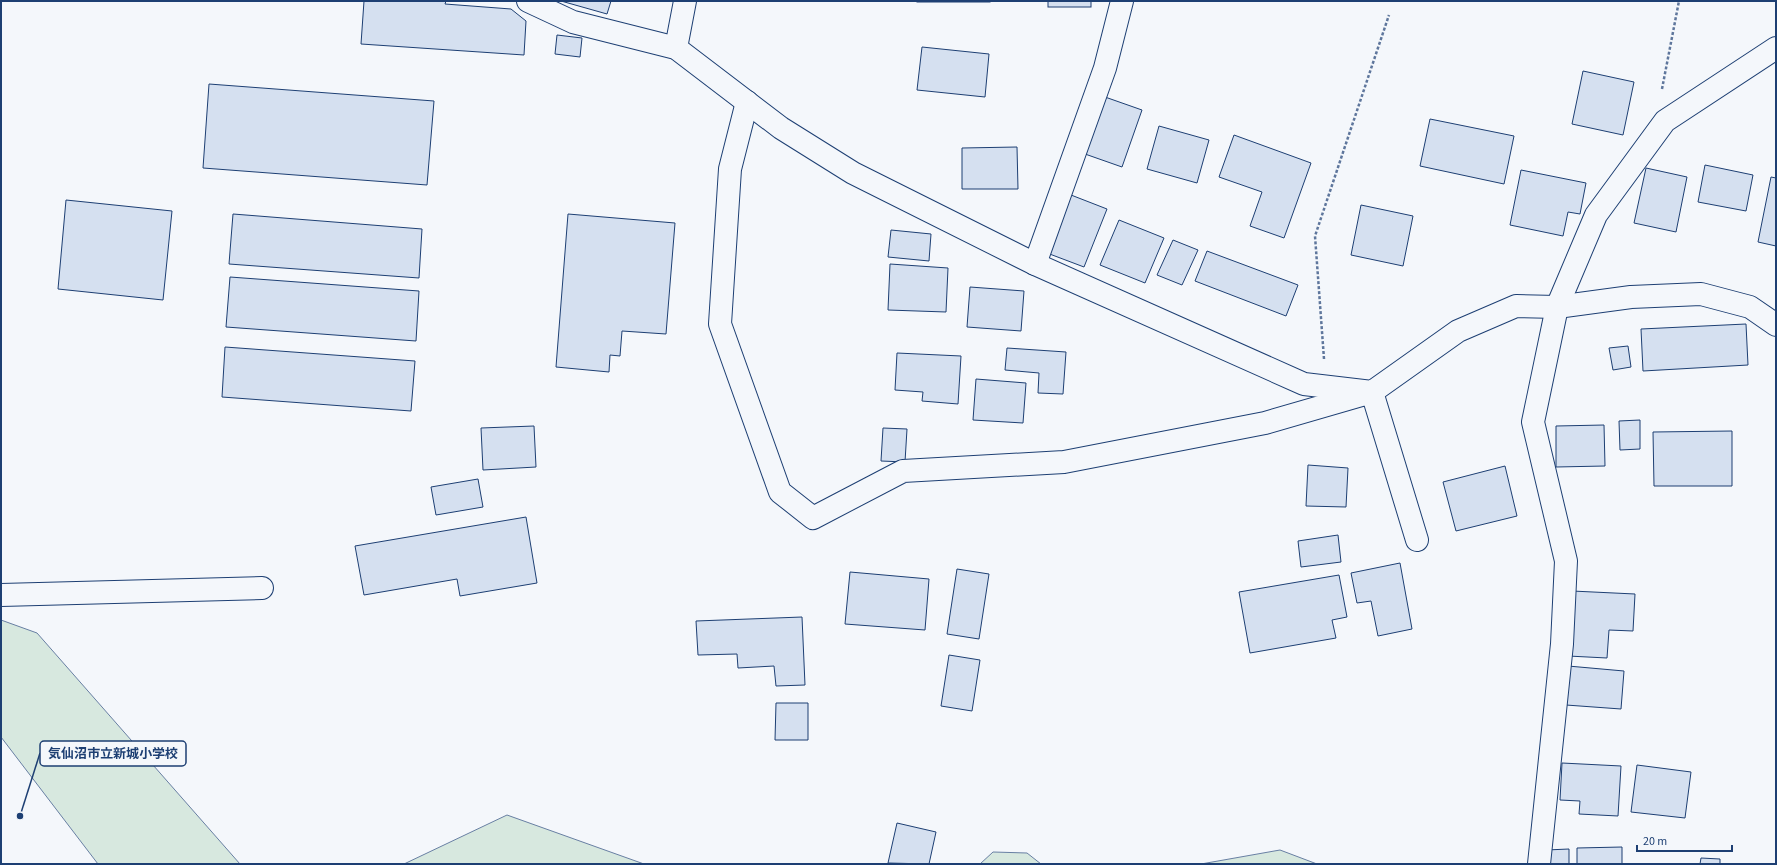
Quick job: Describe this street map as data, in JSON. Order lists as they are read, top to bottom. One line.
{"places":["気仙沼市立新城小学校"],"scale_bar":"20 m"}
